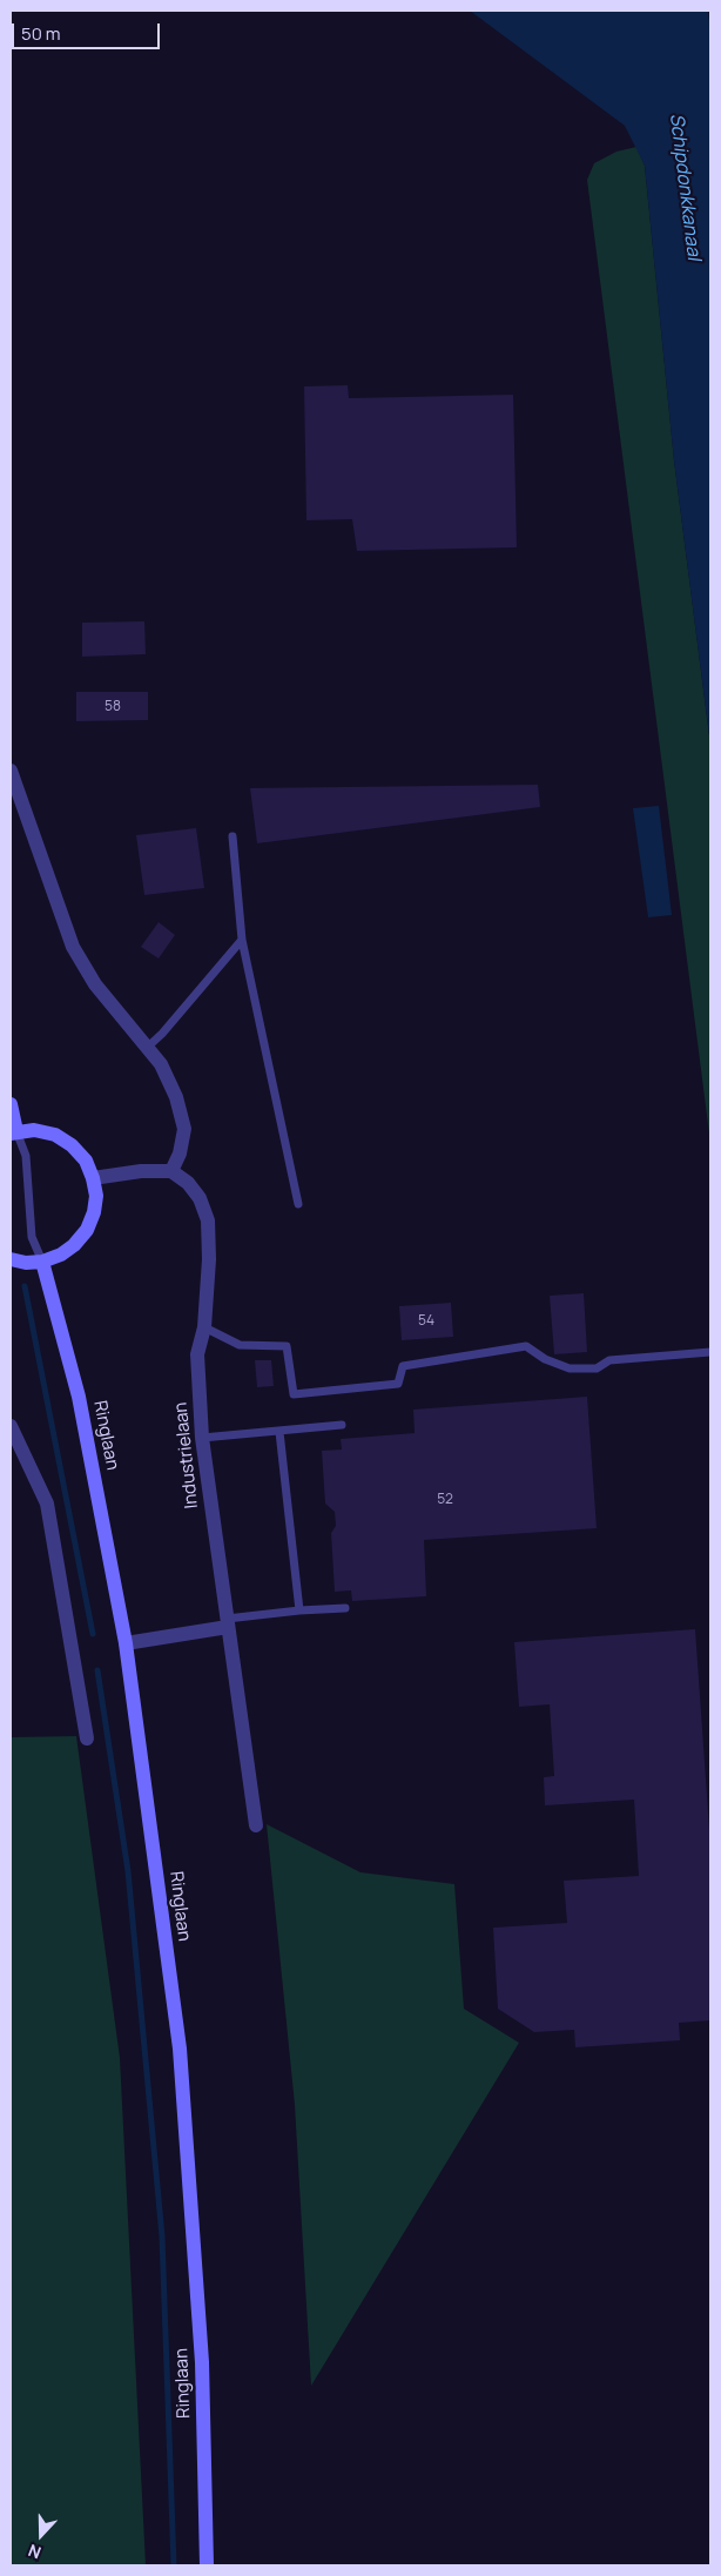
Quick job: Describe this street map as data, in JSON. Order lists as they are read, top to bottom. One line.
{"streets":{"main road":["Ringlaan"],"street":["Industrielaan"]},"water":["Schipdonkkanaal"],"house_numbers":["58","54","52"],"scale_bar":"50 m","north":"bottom"}
